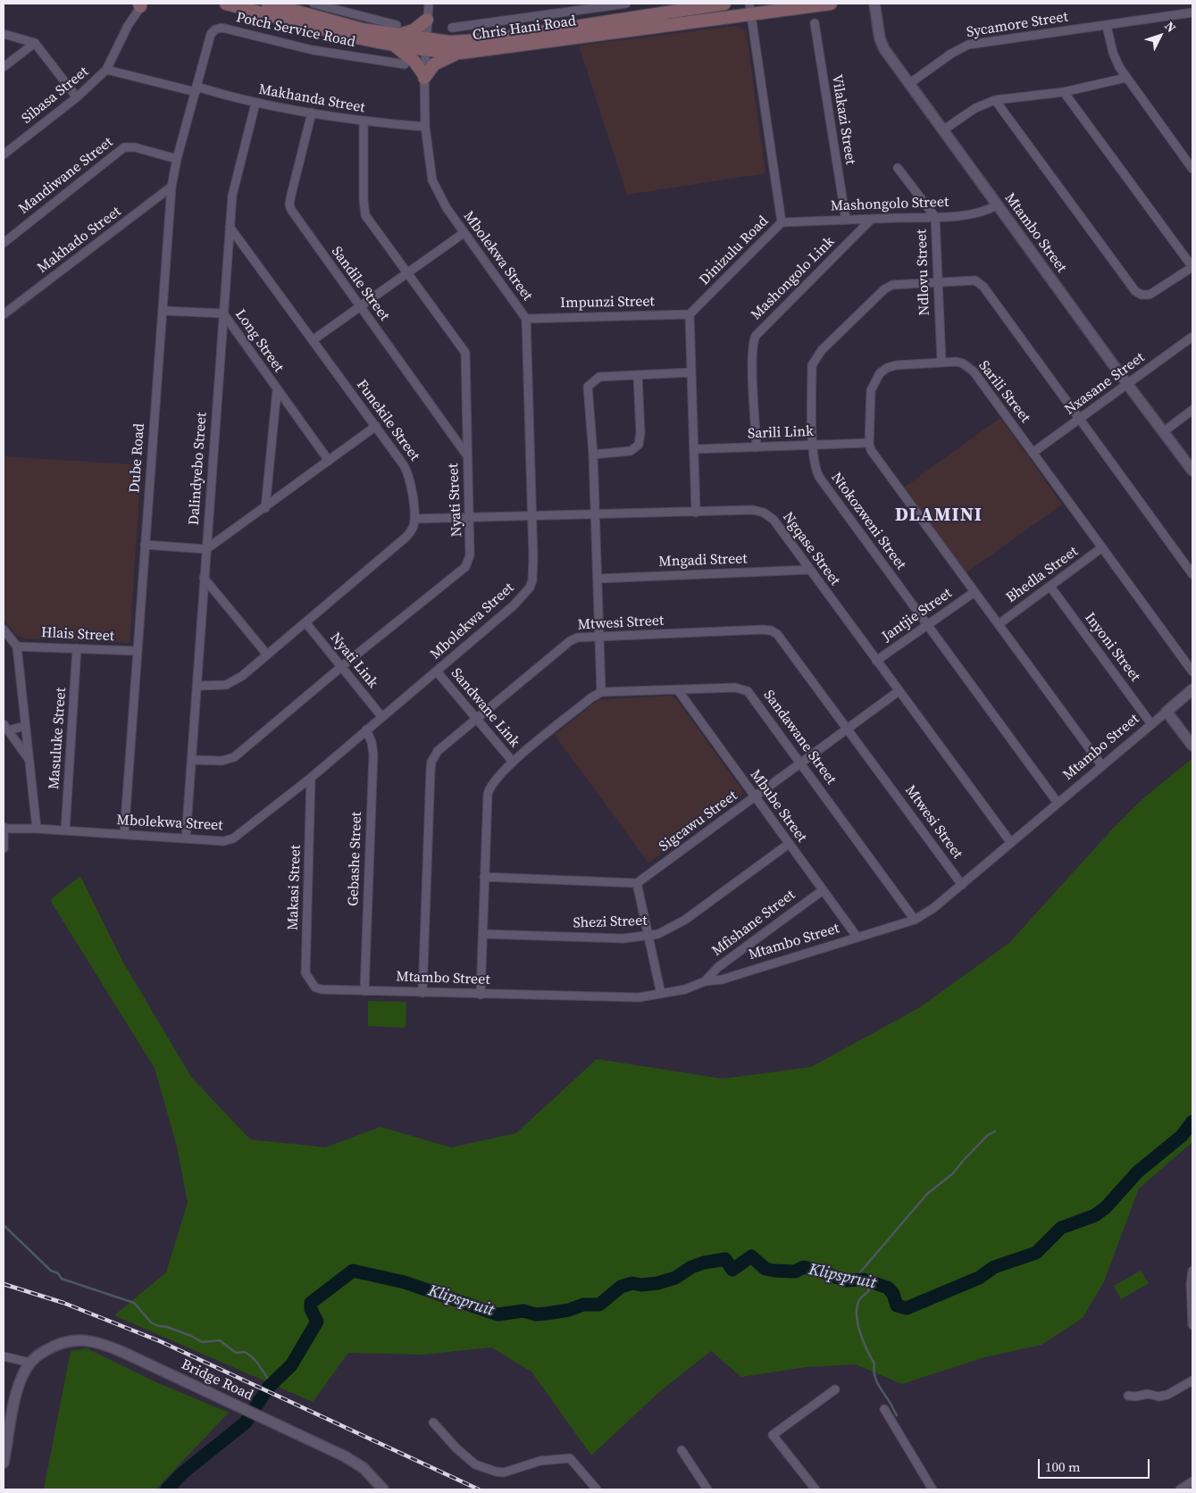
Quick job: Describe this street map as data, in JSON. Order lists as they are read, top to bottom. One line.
{"streets":{"main road":["Chris Hani Road"],"street":["Sycamore Street","Potch Service Road","Sibasa Street","Makhanda Street","Vilakazi Street","Mandiwane Street","Mashongolo Street","Mtambo Street","Makhado Street","Dinizulu Road","Mbolekwa Street","Ndlovu Street","Mashongolo Link","Sandile Street","Impunzi Street","Long Street","Nxasane Street","Sarili Street","Funekile Street","Sarili Link","Dube Road","Dalindyebo Street","Nyati Street","Ntokozweni Street","Ngqase Street","Mngadi Street","Bhedla Street","Jantjie Street","Mtwesi Street","Hlais Street","Inyoni Street","Nyati Link","Sandwane Link","Sandawane Street","Masuluke Street","Mbube Street","Sigcawu Street","Gebashe Street","Makasi Street","Shezi Street","Mfishane Street","Bridge Road"]},"crossings":[["Sycamore Street","Mtambo Street"],["Chris Hani Road","Potch Service Road"],["Chris Hani Road","Dinizulu Road"],["Chris Hani Road","Mbolekwa Street"],["Potch Service Road","Makhanda Street"],["Potch Service Road","Dube Road"],["Sibasa Street","Makhanda Street"],["Makhanda Street","Mbolekwa Street"],["Makhanda Street","Sandile Street"],["Makhanda Street","Dube Road"],["Makhanda Street","Dalindyebo Street"],["Makhanda Street","Nyati Street"],["Vilakazi Street","Mashongolo Street"],["Mandiwane Street","Dube Road"],["Mashongolo Street","Mtambo Street"],["Mashongolo Street","Dinizulu Road"],["Mashongolo Street","Ndlovu Street"],["Mashongolo Street","Mashongolo Link"],["Mtambo Street","Nxasane Street"],["Mtambo Street","Ntokozweni Street"],["Mtambo Street","Ngqase Street"],["Mtambo Street","Mtwesi Street"],["Mtambo Street","Inyoni Street"],["Mtambo Street","Sandawane Street"],["Mtambo Street","Mbube Street"],["Mtambo Street","Gebashe Street"],["Mtambo Street","Makasi Street"],["Mtambo Street","Mfishane Street"],["Makhado Street","Dube Road"],["Dinizulu Road","Impunzi Street"],["Mbolekwa Street","Impunzi Street"],["Mbolekwa Street","Dube Road"],["Mbolekwa Street","Dalindyebo Street"],["Mbolekwa Street","Ngqase Street"],["Mbolekwa Street","Nyati Link"],["Mbolekwa Street","Sandwane Link"],["Mbolekwa Street","Masuluke Street"],["Mbolekwa Street","Gebashe Street"],["Mbolekwa Street","Makasi Street"],["Ndlovu Street","Sarili Street"],["Ndlovu Street","Ntokozweni Street"],["Mashongolo Link","Sarili Link"],["Sandile Street","Nyati Street"],["Long Street","Dube Road"],["Long Street","Dalindyebo Street"],["Nxasane Street","Sarili Street"],["Nxasane Street","Ntokozweni Street"],["Sarili Street","Sarili Link"],["Sarili Street","Bhedla Street"],["Funekile Street","Dalindyebo Street"],["Funekile Street","Ngqase Street"],["Sarili Link","Ntokozweni Street"],["Dube Road","Hlais Street"],["Dalindyebo Street","Nyati Street"],["Nyati Street","Ngqase Street"],["Nyati Street","Nyati Link"],["Ntokozweni Street","Jantjie Street"],["Ngqase Street","Mngadi Street"],["Ngqase Street","Jantjie Street"],["Ngqase Street","Sigcawu Street"],["Bhedla Street","Inyoni Street"],["Mtwesi Street","Sandwane Link"],["Mtwesi Street","Sigcawu Street"],["Hlais Street","Masuluke Street"],["Sandwane Link","Sandawane Street"],["Sandawane Street","Mbube Street"],["Sandawane Street","Sigcawu Street"],["Sandawane Street","Shezi Street"],["Mbube Street","Sigcawu Street"],["Mbube Street","Shezi Street"],["Mbube Street","Mfishane Street"]],"districts":["DLAMINI"],"water":["Klipspruit"],"scale_bar":"100 m","north":"top right"}
